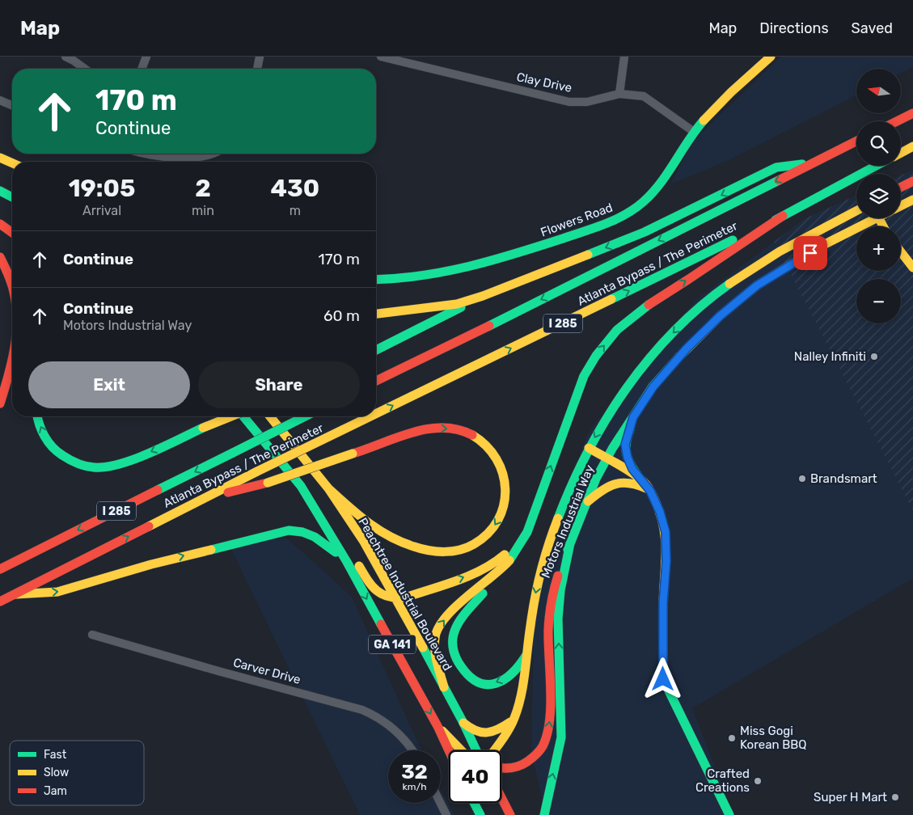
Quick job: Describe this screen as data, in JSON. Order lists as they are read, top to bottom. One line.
{"streets":{"main road":["Flowers Road","Atlanta Bypass / The Perimeter","I 285","Motors Industrial Way","Peachtree Industrial Boulevard","GA 141"],"street":["Clay Drive","Carver Drive"]},"crossings":[["Clay Drive","Flowers Road"]],"places":["Nalley Infiniti","Brandsmart","Miss Gogi Korean BBQ","Crafted Creations","Super H Mart"],"legend":["Fast","Slow","Jam"],"north":"left","page":{"header":"Map","nav":["Map","Directions","Saved"],"map_buttons":["+","−"],"turn":["170 m","Continue"],"eta":["19:05","Arrival","2","min","430","m"],"list":[{"name":"Continue","value":"170 m"},{"name":"Continue","note":"Motors Industrial Way","value":"60 m"}],"buttons":["Exit","Share"],"speed":"32 km/h","limit":"40"}}
